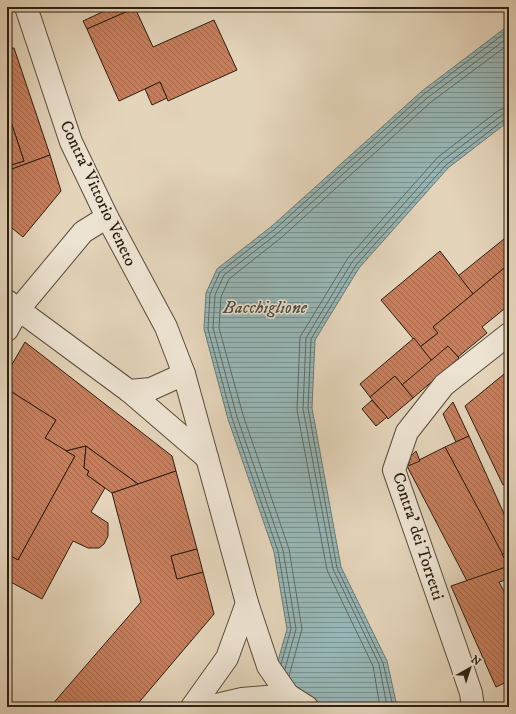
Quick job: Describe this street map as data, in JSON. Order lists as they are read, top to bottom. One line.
{"streets":{"street":["Contra' Vittorio Veneto","Contra' dei Torretti"]},"water":["Bacchiglione"],"north":"top right"}
